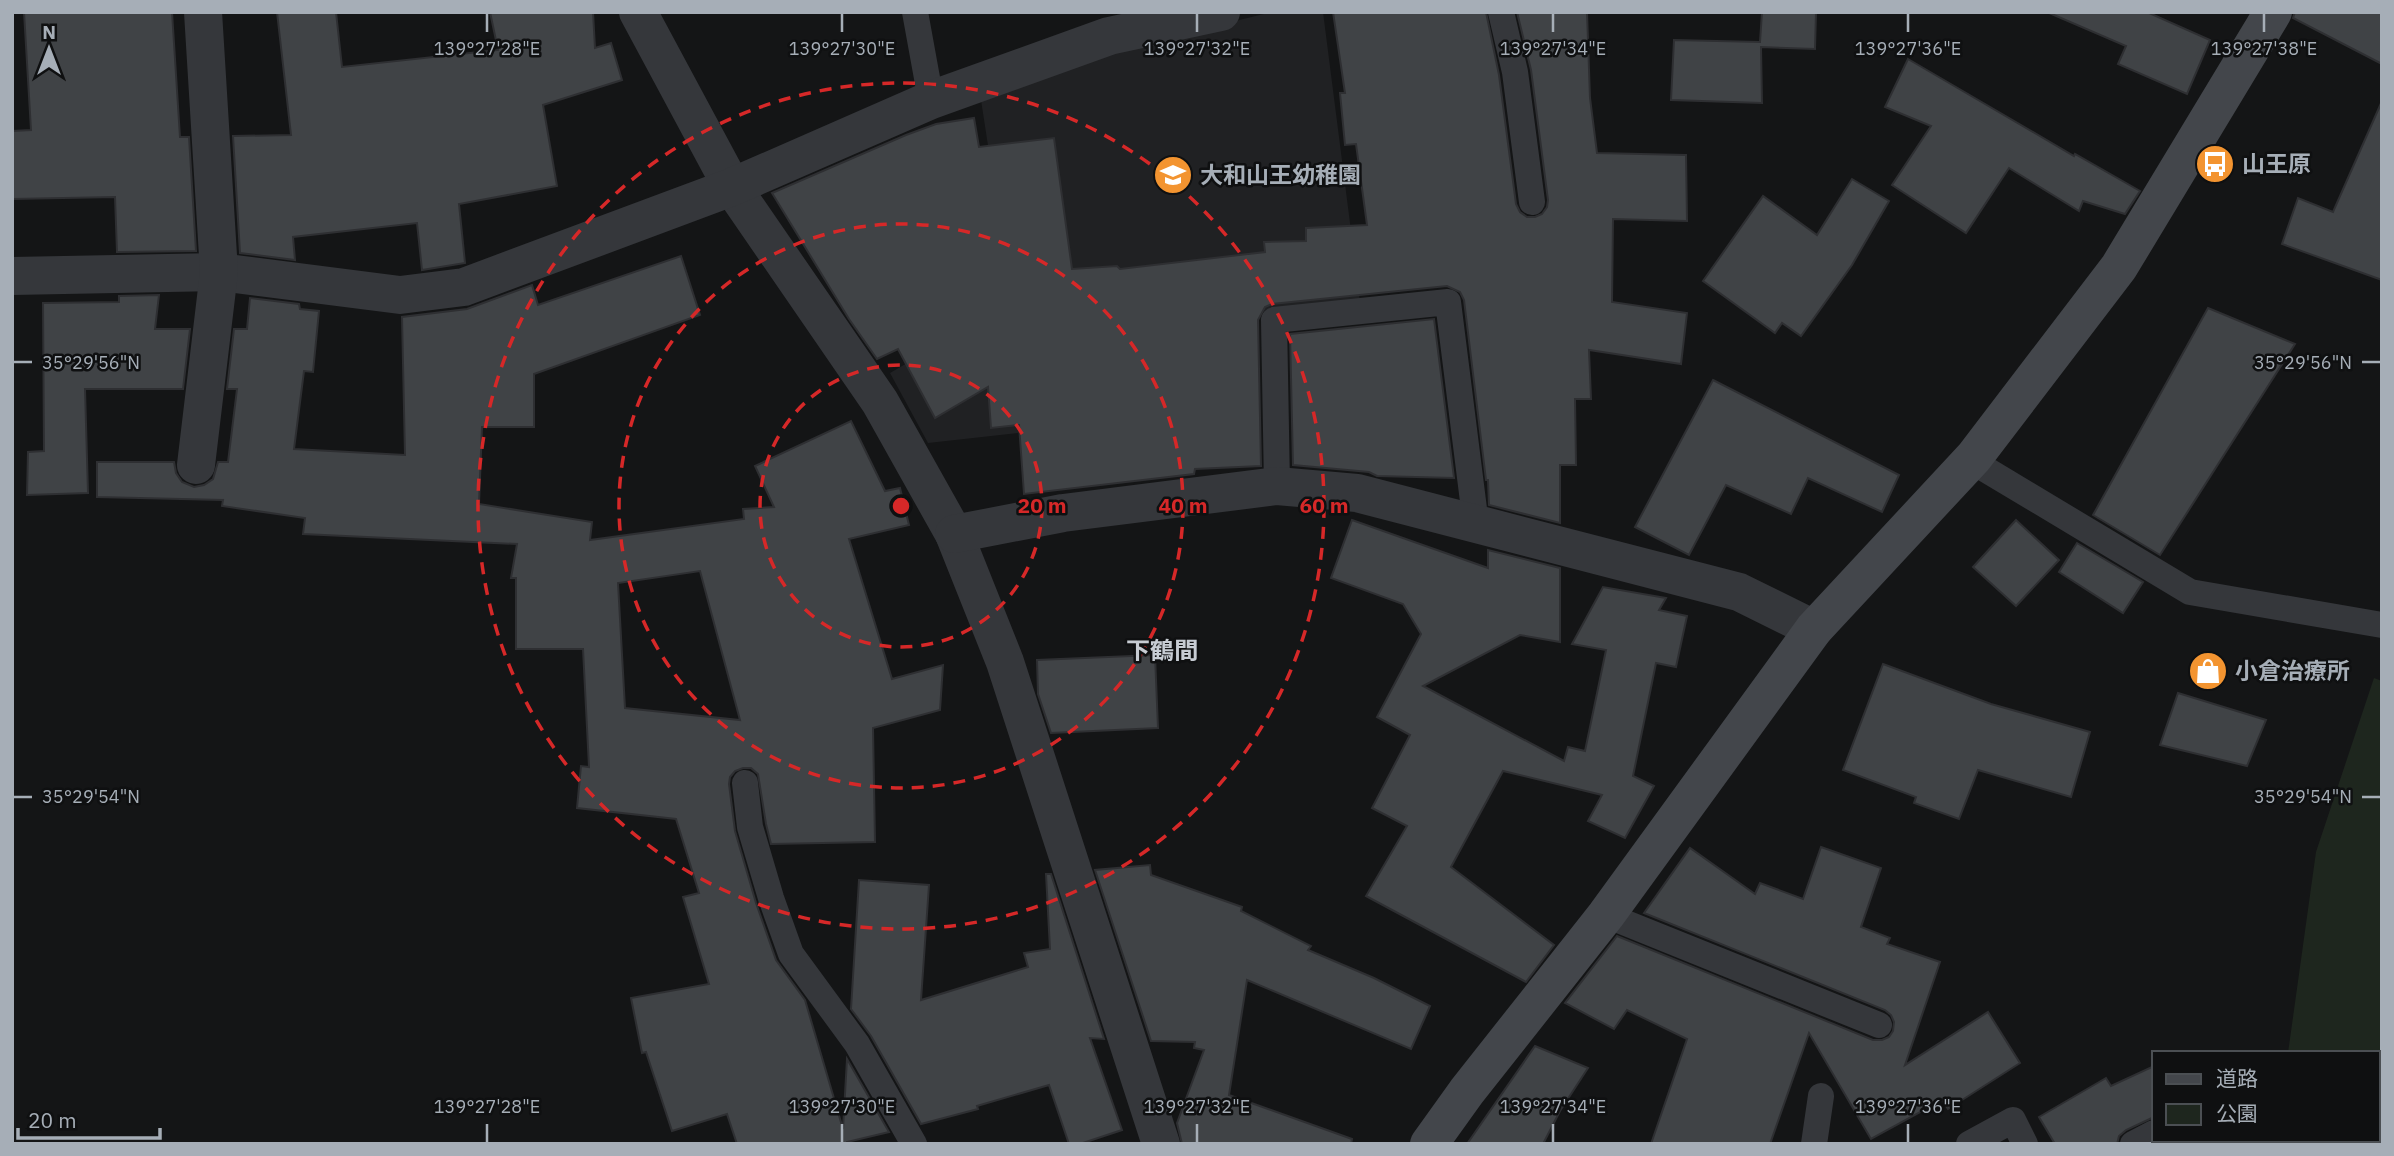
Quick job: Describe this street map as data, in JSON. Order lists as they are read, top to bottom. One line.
{"districts":["下鶴間"],"places":{"bus stop":["山王原"],"school or university":["大和山王幼稚園"],"shop":["小倉治療所"]},"legend":["道路","公園"],"scale_bar":"20 m","north":"top","coordinates":["139°27'28\"E","139°27'30\"E","139°27'32\"E","139°27'34\"E","139°27'36\"E","139°27'38\"E","35°29'56\"N","35°29'54\"N"],"rings":["20 m","40 m","60 m"]}
